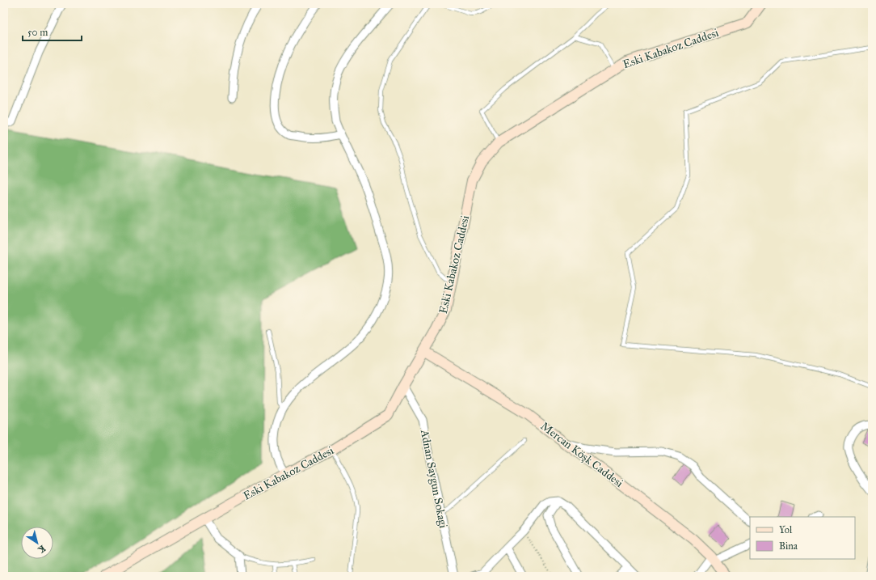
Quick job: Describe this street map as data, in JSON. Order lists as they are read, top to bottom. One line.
{"streets":{"street":["Eski Kabakoz Caddesi","Mercan Köşk Caddesi","Adnan Saygun Sokagi"]},"crossings":[["Eski Kabakoz Caddesi","Mercan Köşk Caddesi"],["Eski Kabakoz Caddesi","Adnan Saygun Sokagi"]],"legend":["Yol","Bina"],"scale_bar":"50 m","north":"bottom right"}
